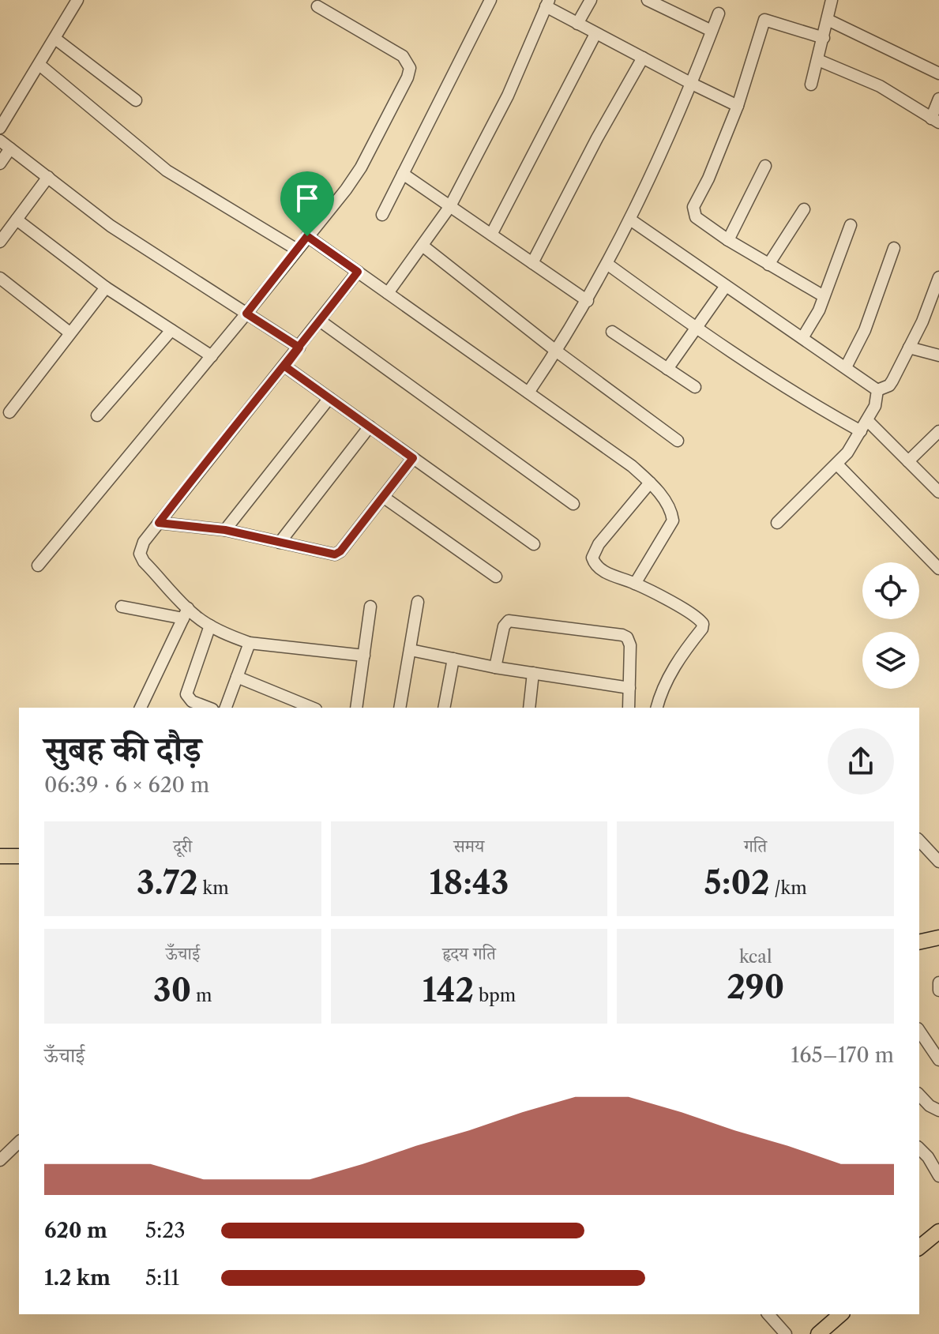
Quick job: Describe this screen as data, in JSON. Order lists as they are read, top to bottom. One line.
{"page":{"heading":["सुबह की दौड़","06:39 · 6 × 620 m"],"stats":[["दूरी","3.72 km"],["समय","18:43"],["गति","5:02 /km"],["ऊँचाई","30 m"],["हृदय गति","142 bpm"],["kcal","290"]],"chart":["ऊँचाई","165–170 m"],"list":[{"name":"620 m","note":"5:23"},{"name":"1.2 km","note":"5:11"}]}}
